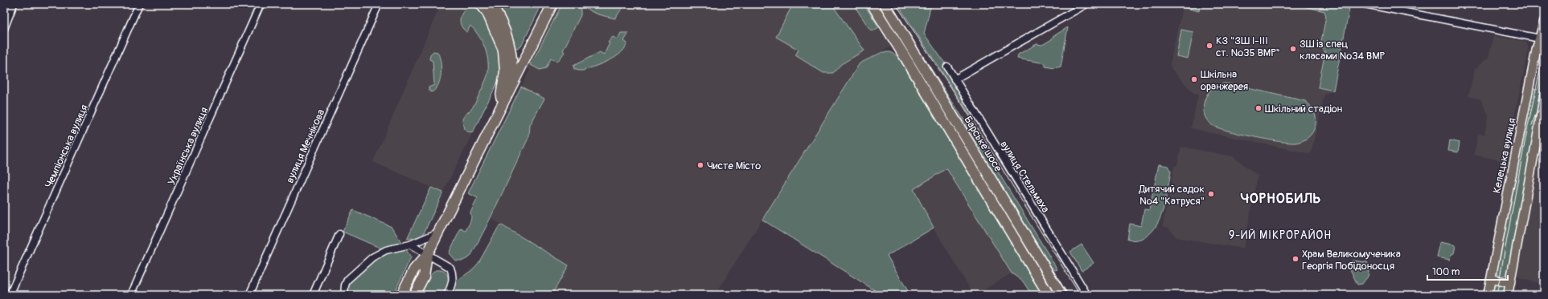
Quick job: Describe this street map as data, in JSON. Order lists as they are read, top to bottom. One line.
{"streets":{"highway":["Барське шосе"],"main road":["Келецька вулиця"],"street":["Чемпіонська вулиця","Українська вулиця","вулиця Мечнікова","вулиця Стельмаха"]},"districts":["ЧОРНОБИЛЬ","9-ИЙ МІКРОРАЙОН"],"places":["КЗ \"ЗШ І-ІІІ ст. №35 ВМР\"","ЗШ із спец класами №34 ВМР","Шкільна оранжерея","Шкільний стадіон","Чисте Місто","Дитячий садок №4 \"Катруся\"","Храм Великомученика Георгія Побідоносця"],"scale_bar":"100 m"}
